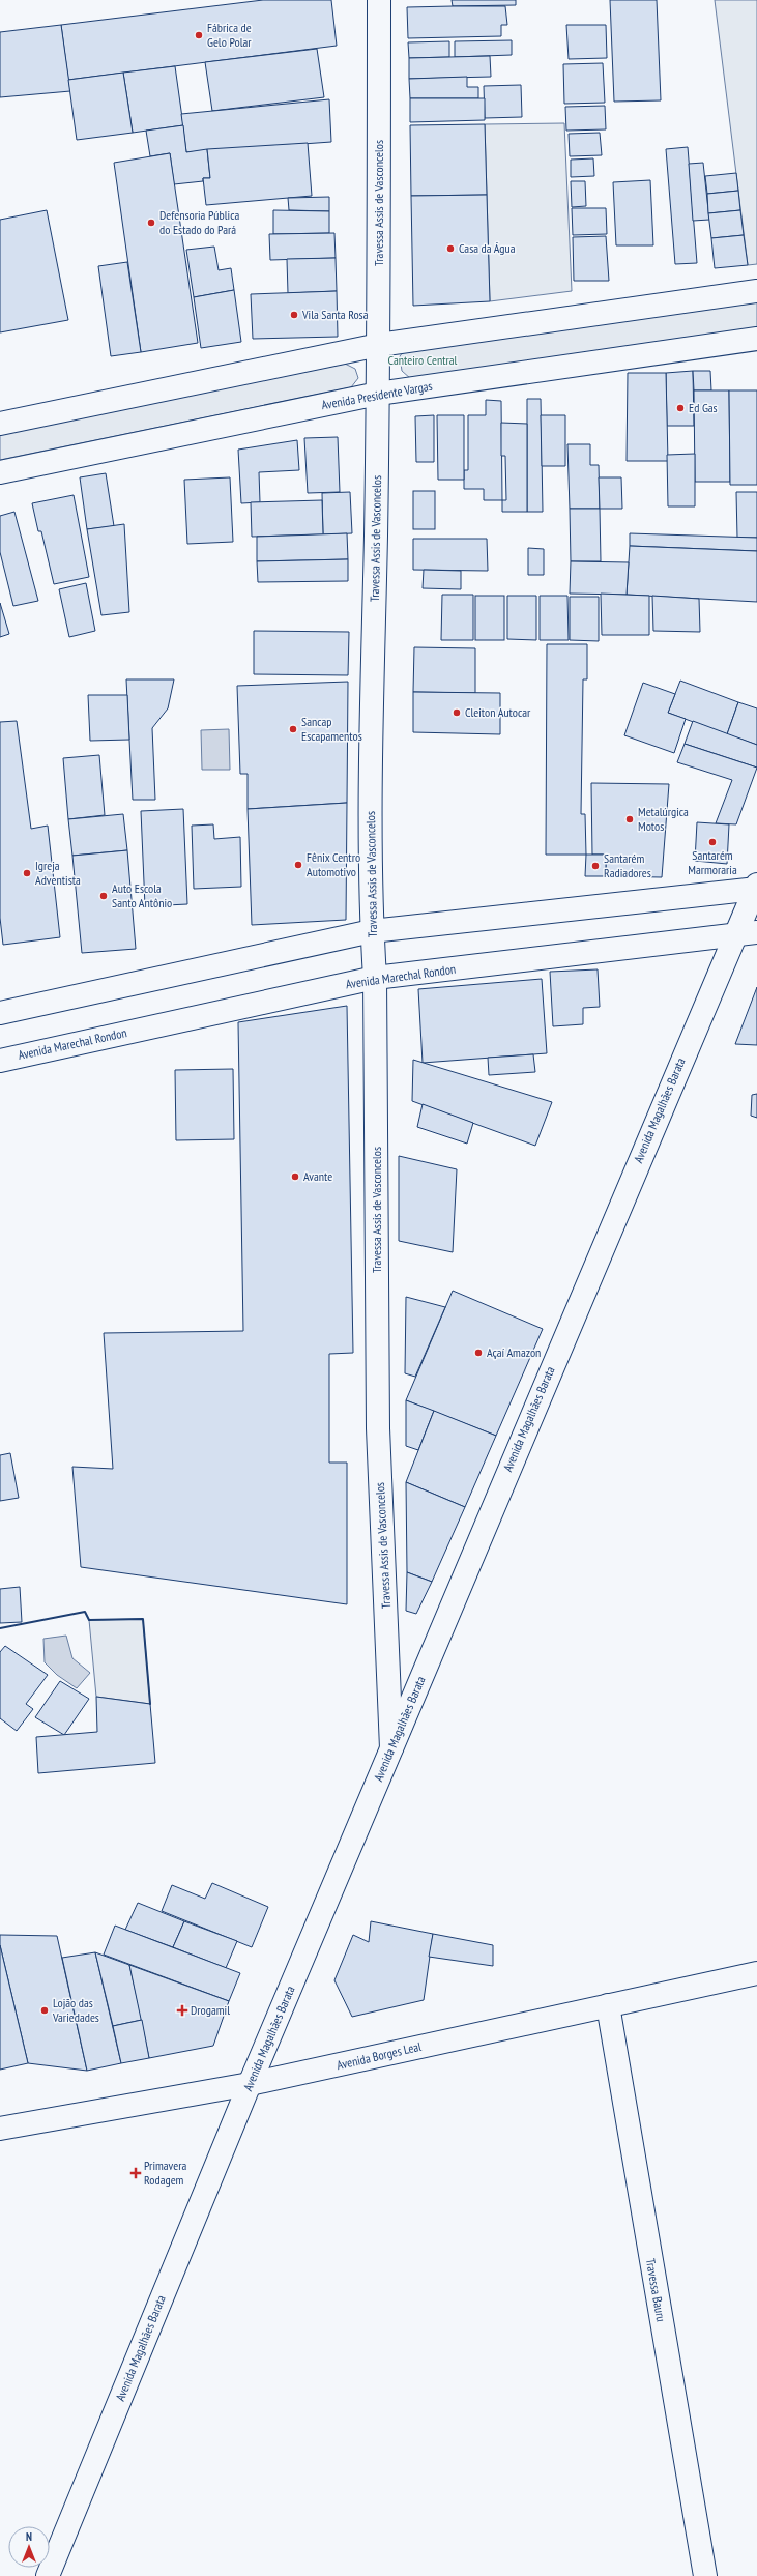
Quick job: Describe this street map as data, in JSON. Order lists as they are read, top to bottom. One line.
{"streets":{"street":["Travessa Assis de Vasconcelos","Avenida Presidente Vargas","Avenida Marechal Rondon","Avenida Magalhães Barata","Avenida Borges Leal","Travessa Bauru"]},"crossings":[["Travessa Assis de Vasconcelos","Avenida Presidente Vargas"],["Travessa Assis de Vasconcelos","Avenida Marechal Rondon"],["Travessa Assis de Vasconcelos","Avenida Magalhães Barata"],["Avenida Marechal Rondon","Avenida Magalhães Barata"],["Avenida Magalhães Barata","Avenida Borges Leal"],["Avenida Borges Leal","Travessa Bauru"]],"parks":["Canteiro Central"],"places":{"other":["Fábrica de Gelo Polar","Defensoria Pública do Estado do Pará","Casa da Água","Vila Santa Rosa","Ed Gas","Cleiton Autocar","Sancap Escapamentos","Metalúrgica Motos","Santarém Marmoraria","Fênix Centro Automotivo","Santarém Radiadores","Igreja Adventista","Auto Escola Santo Antônio","Avante","Açaí Amazon","Lojão das Variedades"],"health":["Drogamil","Primavera Rodagem"]},"north":"top"}
